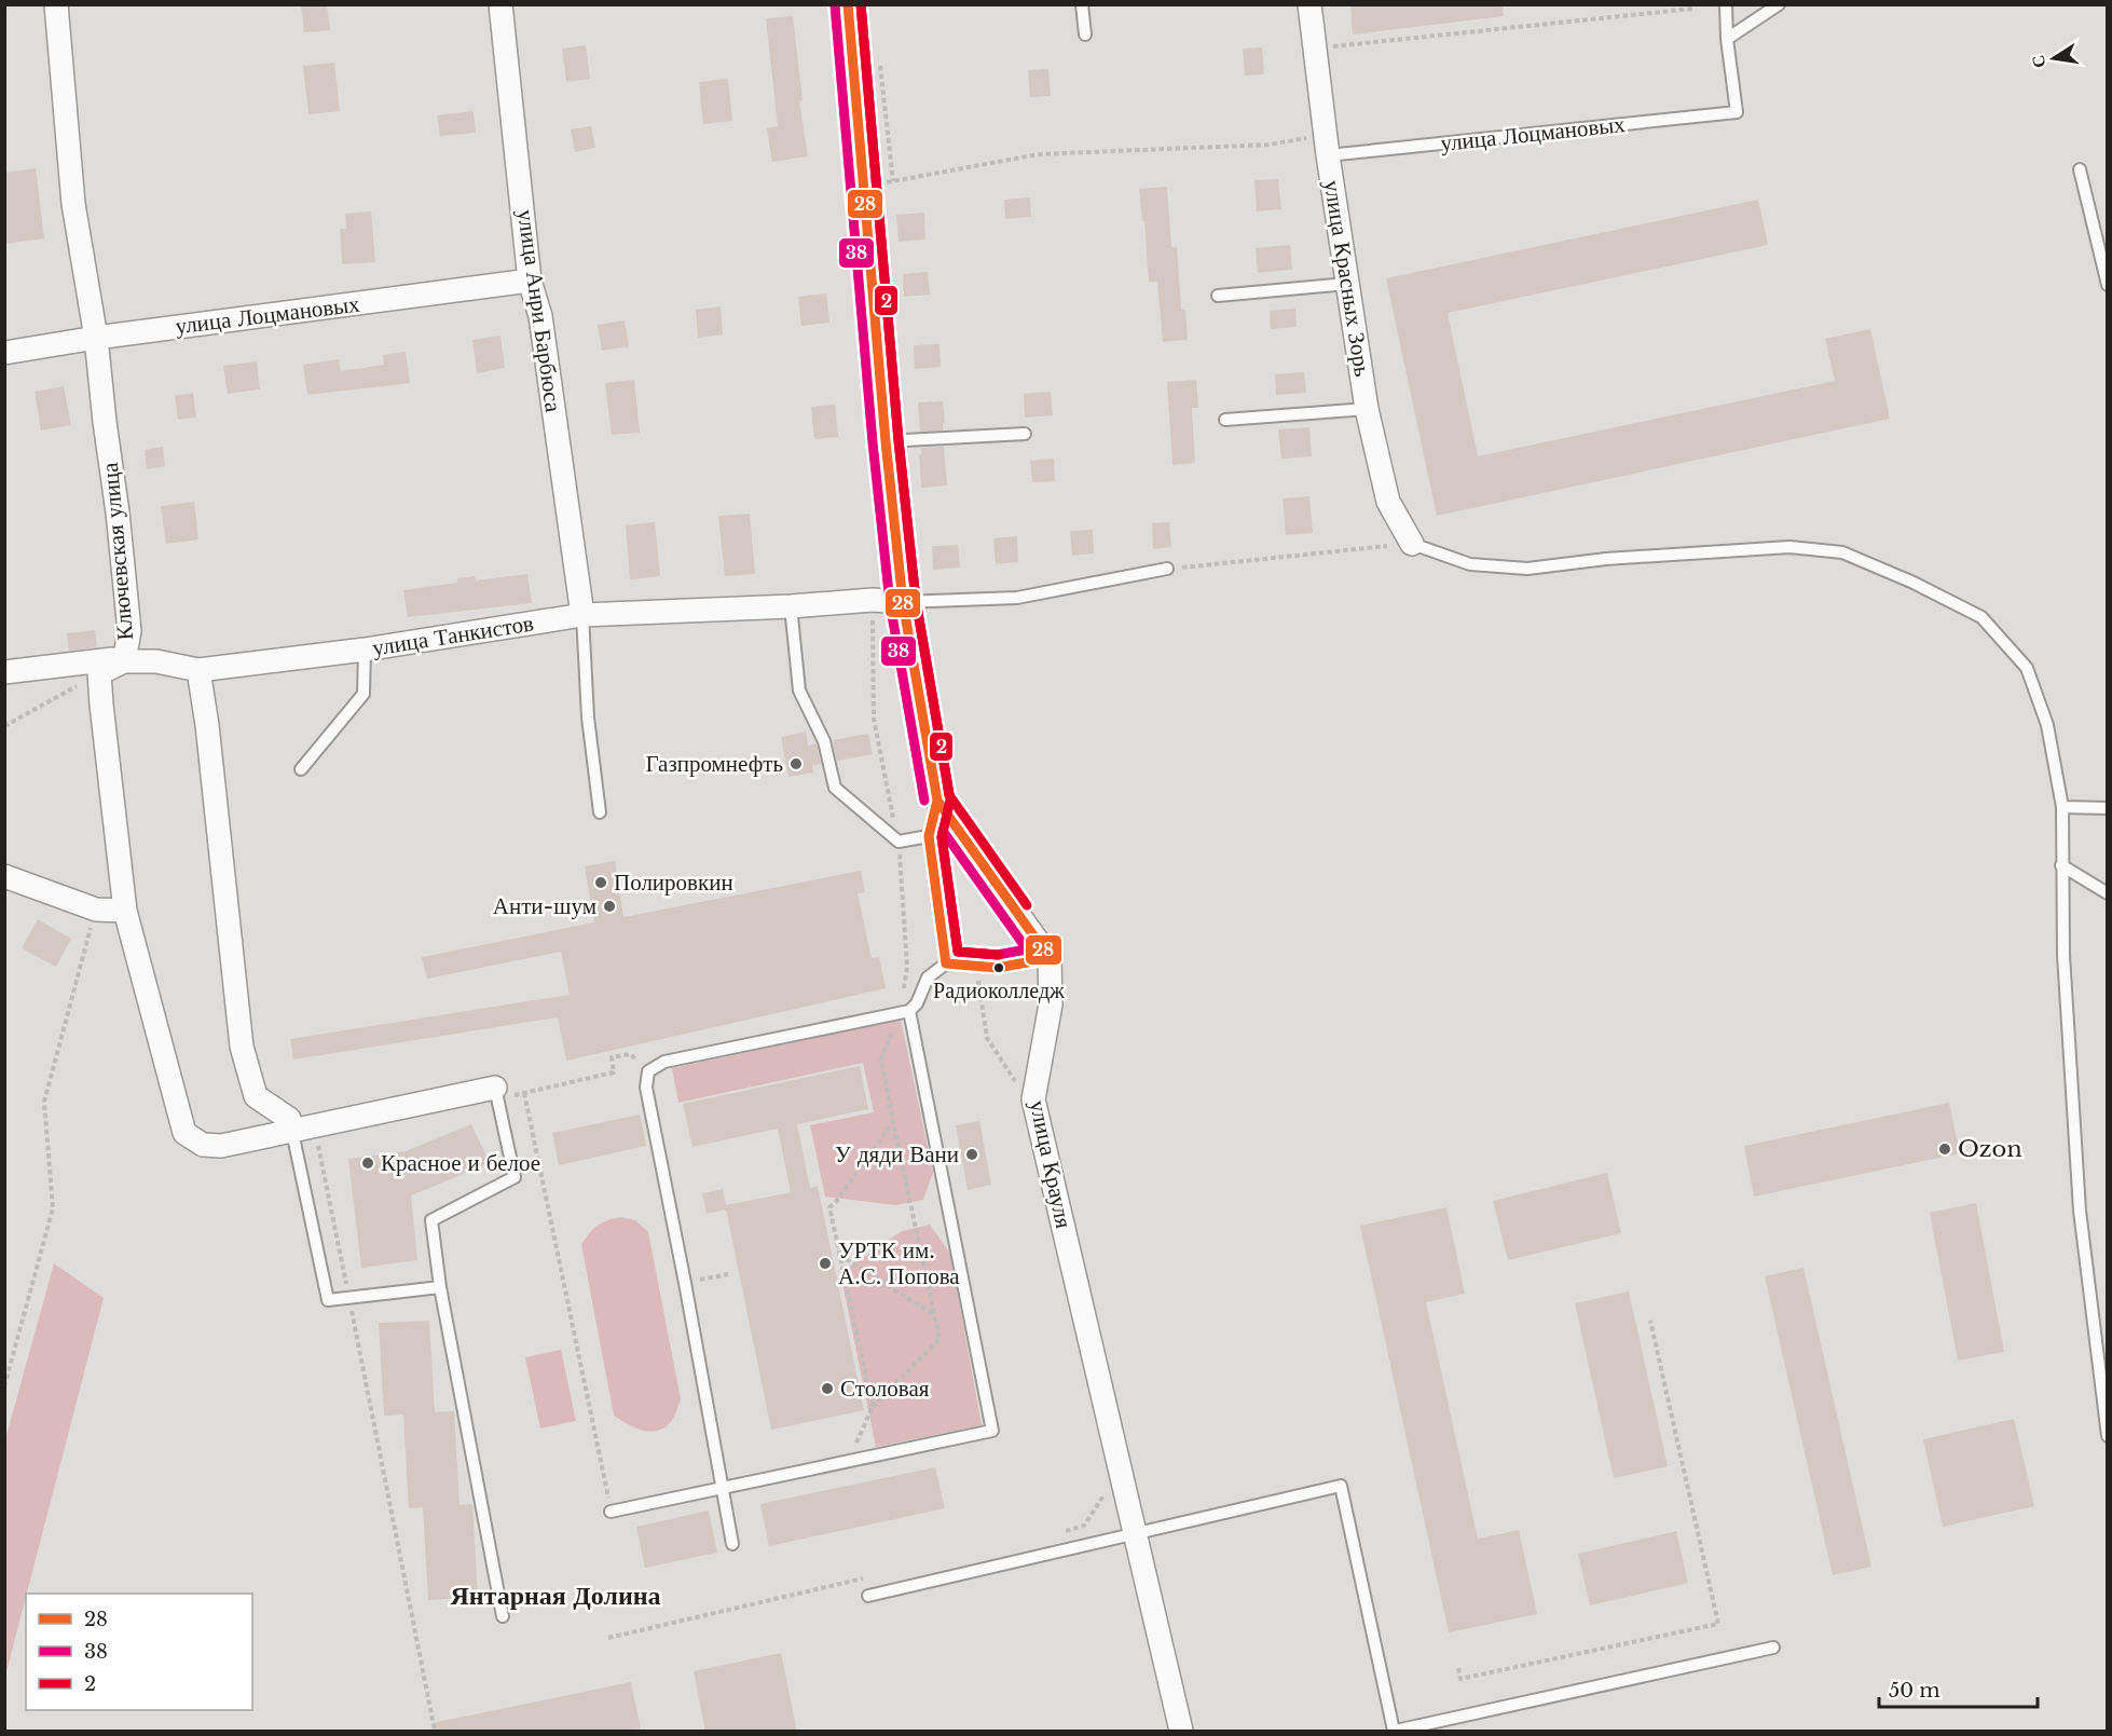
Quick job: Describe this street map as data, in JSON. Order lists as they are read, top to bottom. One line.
{"streets":{"street":["улица Лоцмановых","улица Красных Зорь","улица Анри Барбюса","Ключевская улица","улица Танкистов","улица Крауля"]},"crossings":[["улица Лоцмановых","улица Красных Зорь"],["улица Лоцмановых","улица Анри Барбюса"],["улица Лоцмановых","Ключевская улица"],["улица Анри Барбюса","улица Танкистов"],["Ключевская улица","улица Танкистов"]],"districts":["Янтарная Долина"],"places":["Газпромнефть","Полировкин","Анти-шум","Радиоколледж","Ozon","У дяди Вани","Красное и белое","УРТК им. А.С. Попова","Столовая"],"lines":["transit line 28","transit line 38","transit line 2"],"legend":["28","38","2"],"scale_bar":"50 m","north":"left"}
